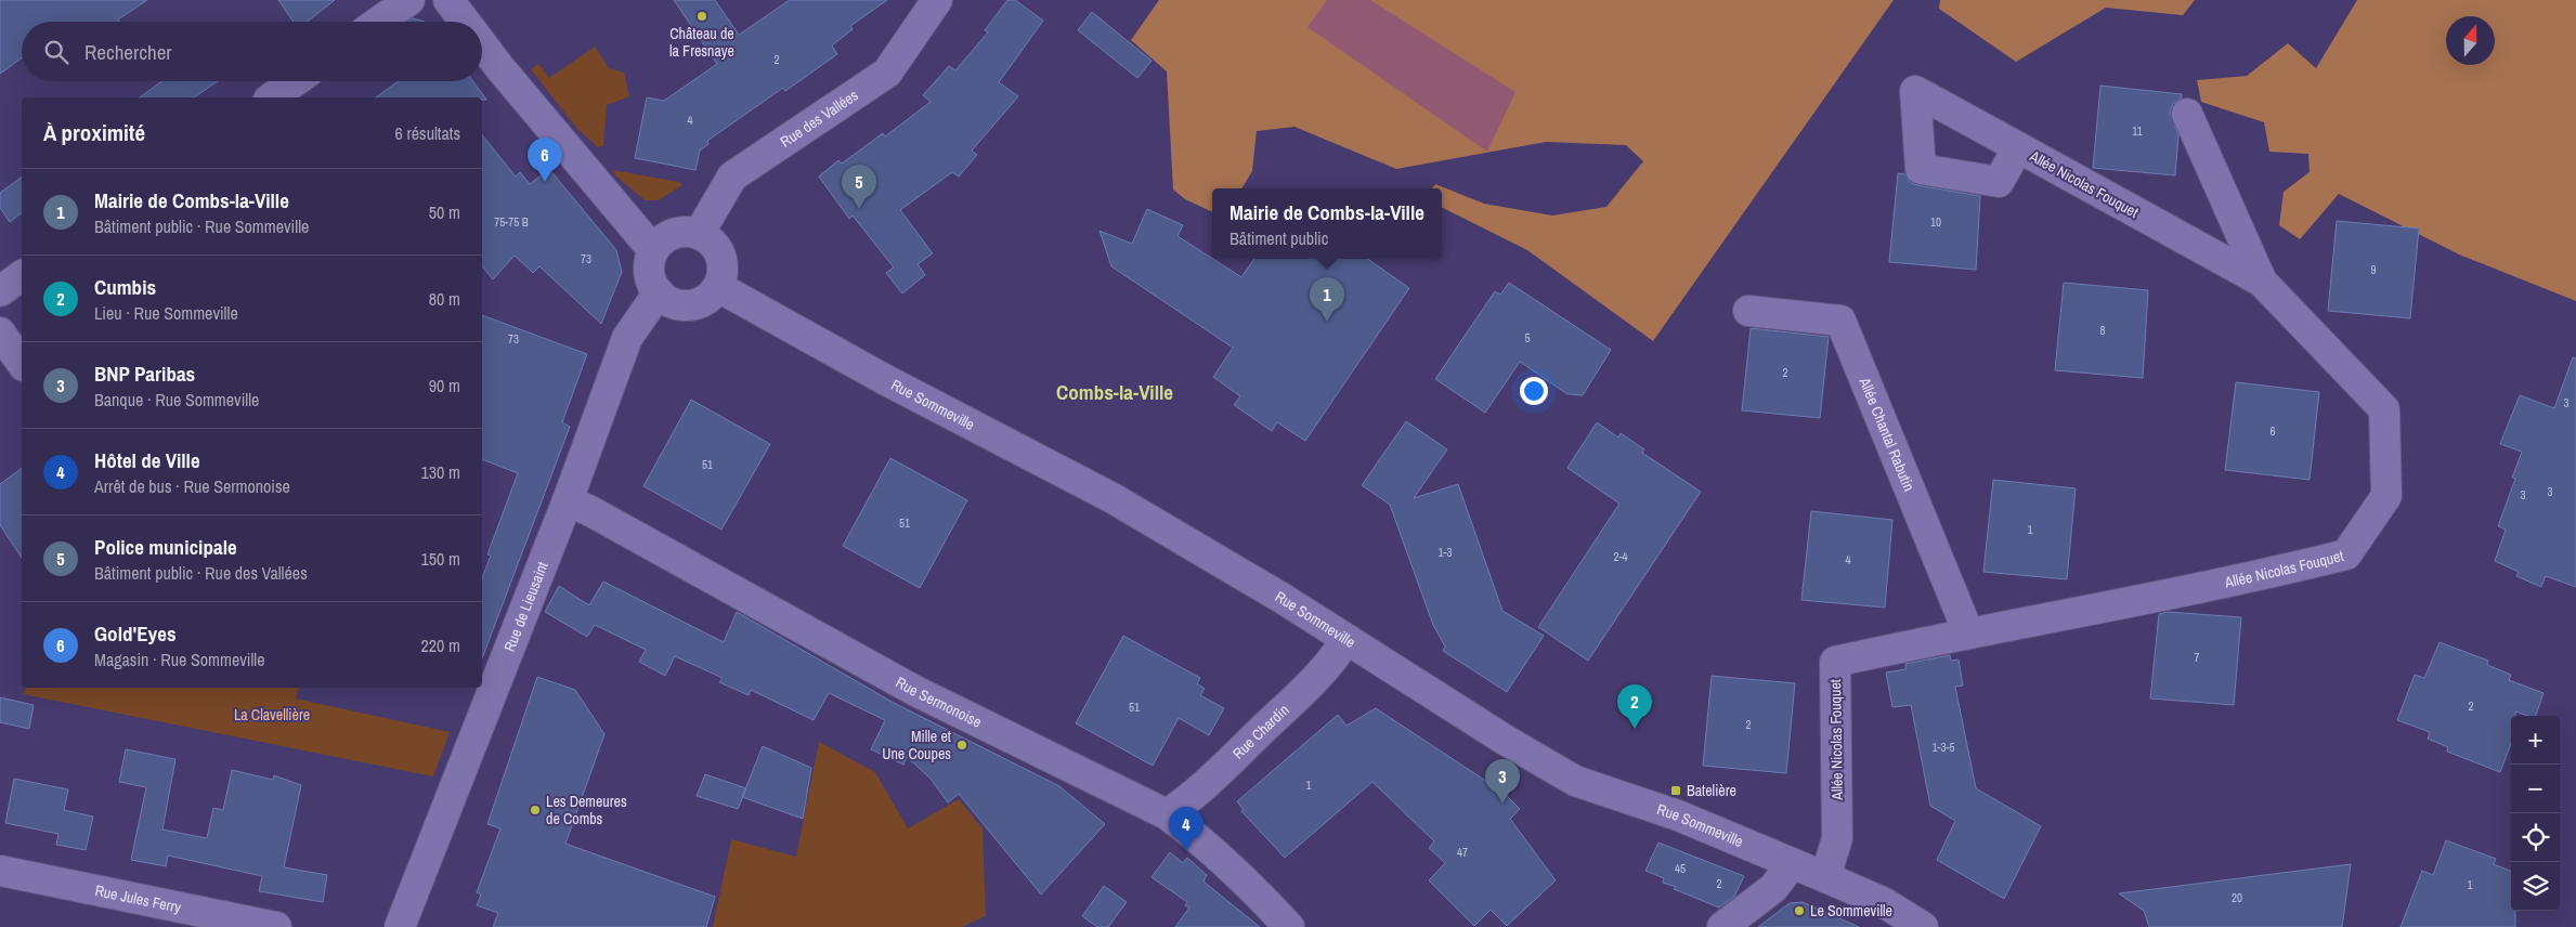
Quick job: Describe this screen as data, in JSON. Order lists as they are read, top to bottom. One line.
{"streets":{"street":["Rue des Vallées","Allée Nicolas Fouquet","Rue Sommeville","Allée Chantal Rabutin","Rue de Lieusaint","Rue Sermonoise","Rue Chardin","Rue Jules Ferry"]},"crossings":[["Rue des Vallées","Rue Sommeville"],["Rue des Vallées","Rue de Lieusaint"],["Allée Nicolas Fouquet","Rue Sommeville"],["Allée Nicolas Fouquet","Allée Chantal Rabutin"],["Rue Sommeville","Rue de Lieusaint"],["Rue Sommeville","Rue Chardin"],["Rue de Lieusaint","Rue Sermonoise"],["Rue Sermonoise","Rue Chardin"]],"districts":["Combs-la-Ville"],"parks":["La Clavellière"],"places":{"other":["Château de la Fresnaye","Mille et Une Coupes","Les Demeures de Combs","Le Sommeville"],"transit":["Batelière"]},"house_numbers":["2","4","11","75-75 B","10","73","9","8","5","73","2","3","6","51","3","3","51","1","1-3","2-4","4","7","2","51","2","1-3-5","1","47","45","2","1","20"],"north":"top","page":{"search":"Rechercher","heading":["À proximité","6 résultats"],"pins":["6","5","1","2","3","4"],"list":[{"mark":"1","name":"Mairie de Combs-la-Ville","note":"Bâtiment public · Rue Sommeville","value":"50 m"},{"mark":"2","name":"Cumbis","note":"Lieu · Rue Sommeville","value":"80 m"},{"mark":"3","name":"BNP Paribas","note":"Banque · Rue Sommeville","value":"90 m"},{"mark":"4","name":"Hôtel de Ville","note":"Arrêt de bus · Rue Sermonoise","value":"130 m"},{"mark":"5","name":"Police municipale","note":"Bâtiment public · Rue des Vallées","value":"150 m"},{"mark":"6","name":"Gold'Eyes","note":"Magasin · Rue Sommeville","value":"220 m"}],"popup":["Mairie de Combs-la-Ville","Bâtiment public"],"map_buttons":["+","−"]}}
